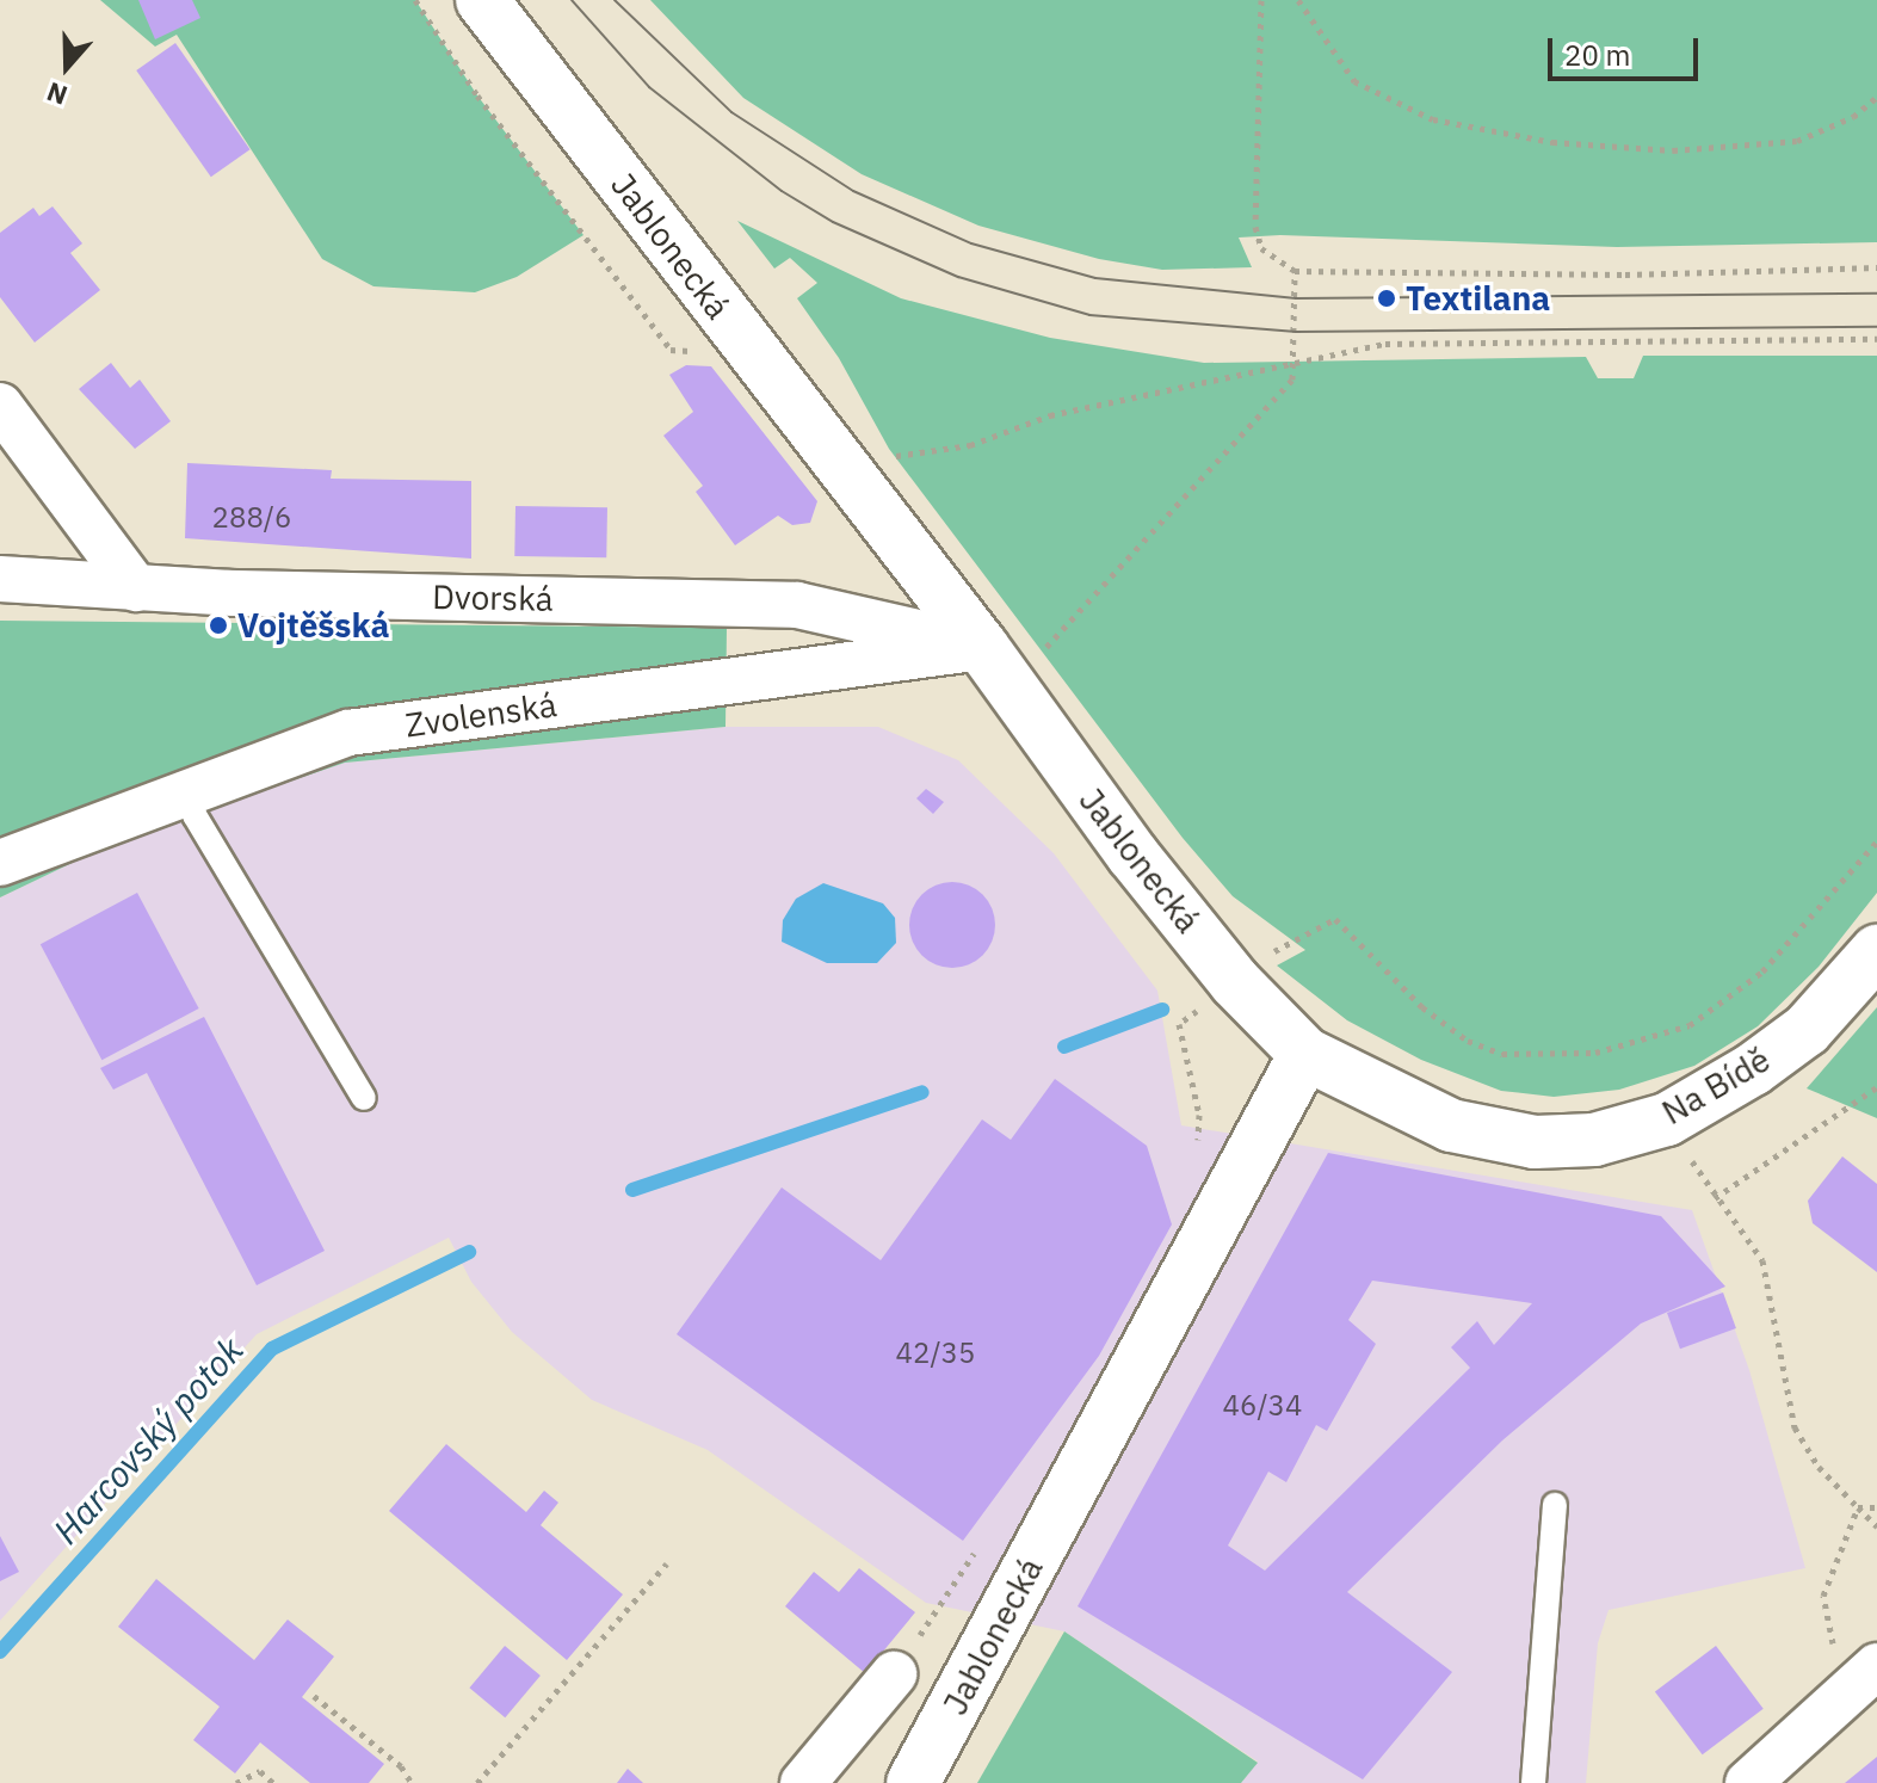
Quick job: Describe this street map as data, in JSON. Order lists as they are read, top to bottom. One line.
{"streets":{"main road":["Jablonecká","Na Bídě"],"street":["Dvorská","Zvolenská"]},"crossings":[["Jablonecká","Dvorská"],["Jablonecká","Zvolenská"],["Jablonecká","Na Bídě"],["Dvorská","Zvolenská"]],"water":["Harcovský potok"],"places":["Textilana","Vojtěšská"],"house_numbers":["288/6","42/35","46/34"],"scale_bar":"20 m","north":"bottom"}
